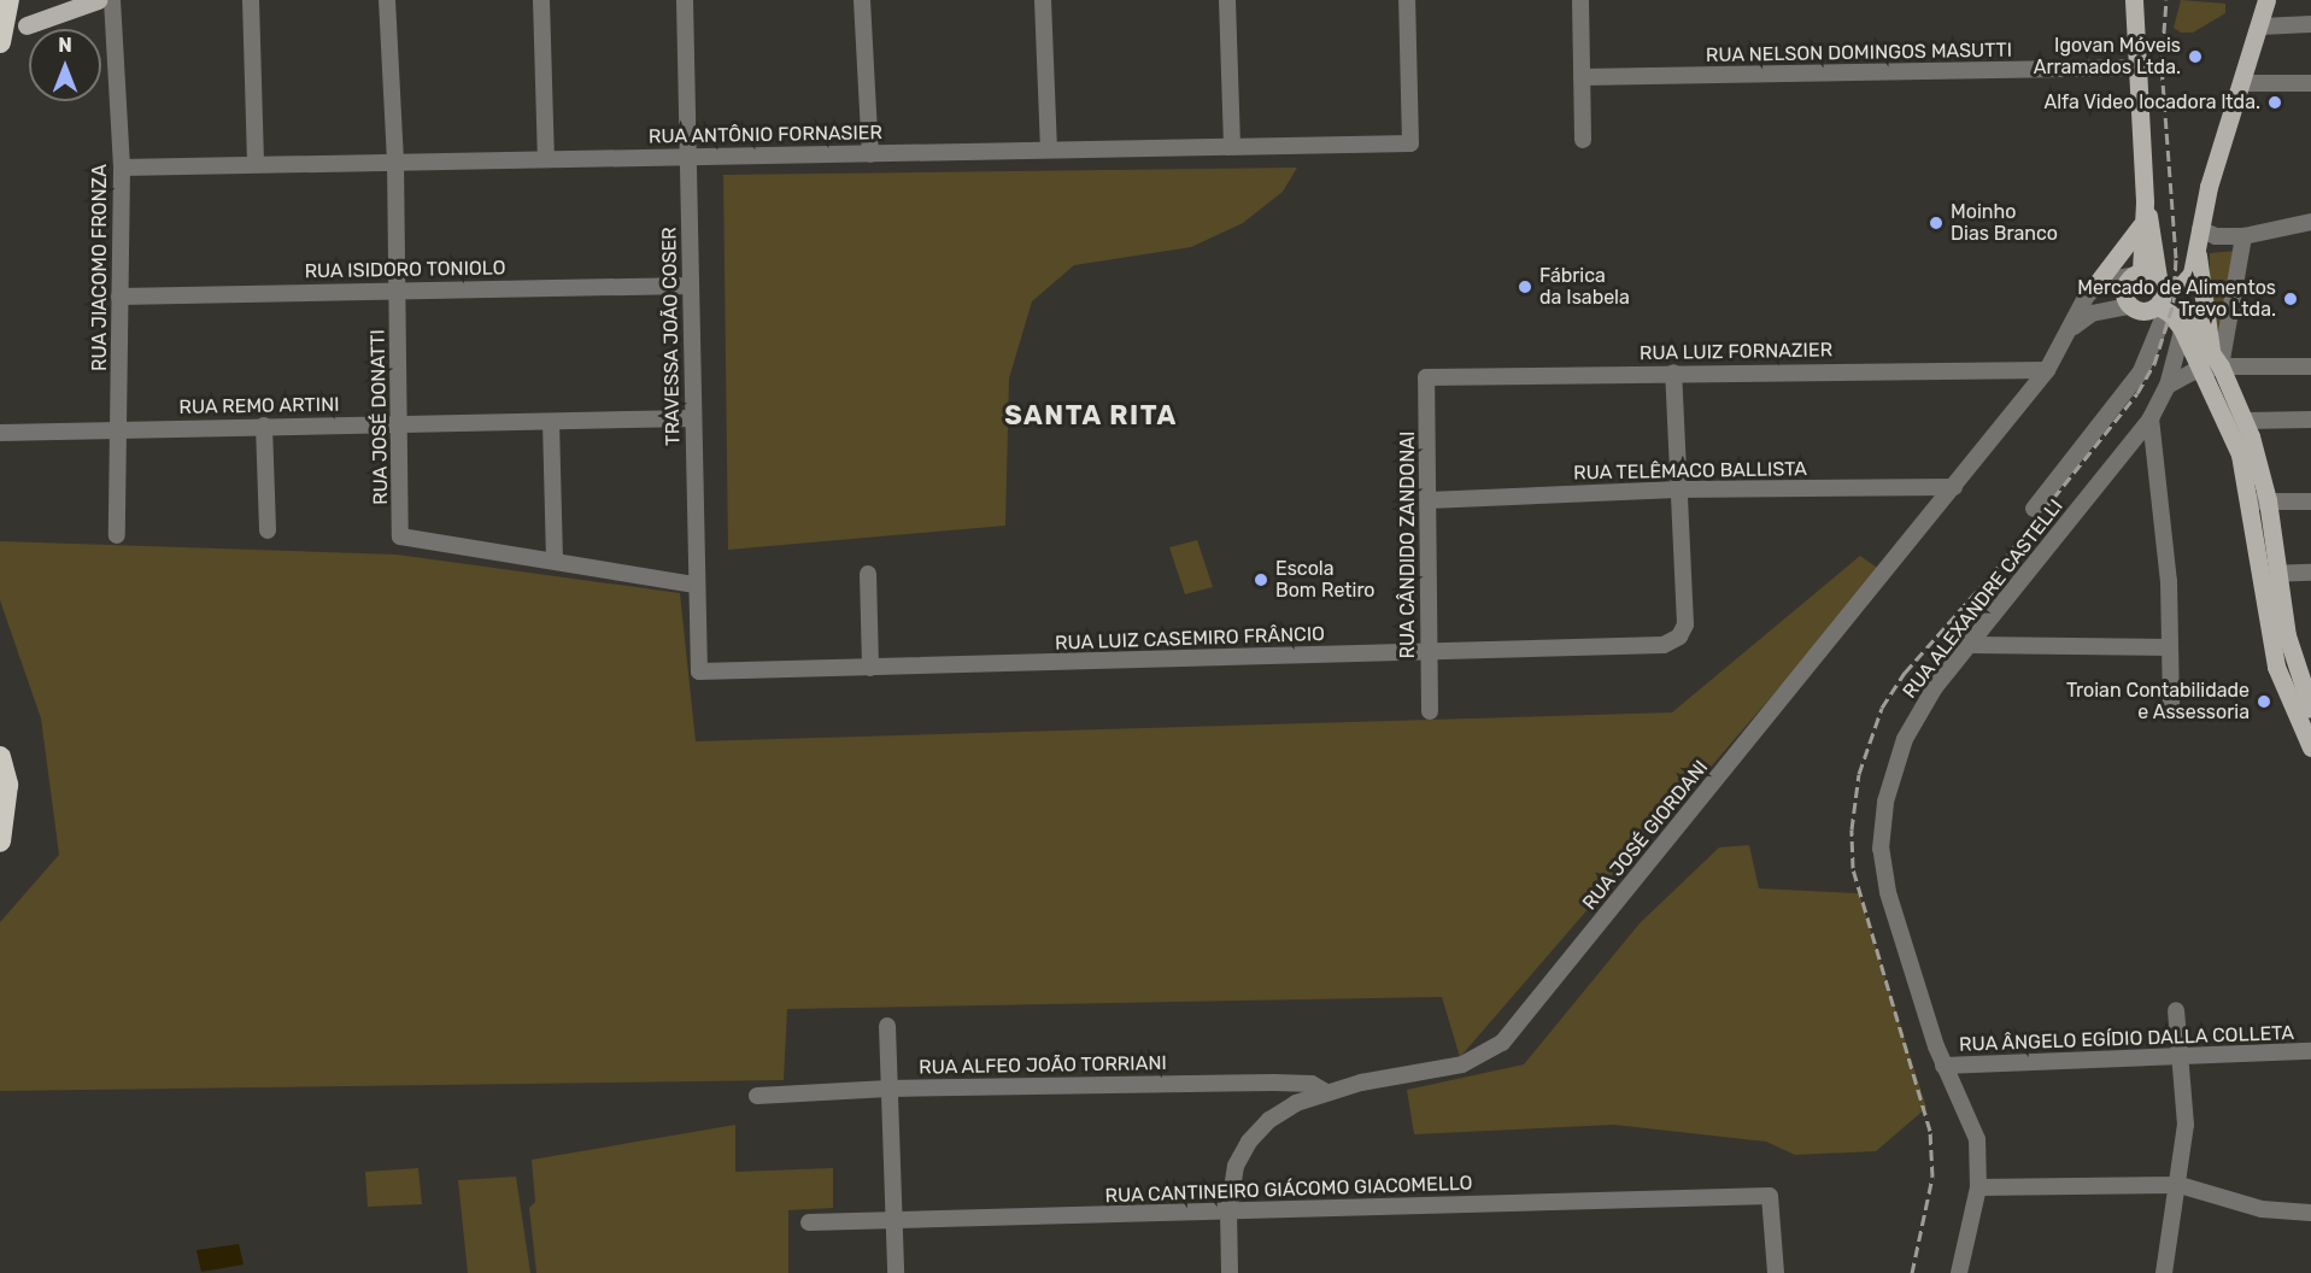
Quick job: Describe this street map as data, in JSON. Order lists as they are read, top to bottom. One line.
{"streets":{"street":["RUA NELSON DOMINGOS MASUTTI","RUA ANTÔNIO FORNASIER","RUA JIACOMO FRONZA","RUA ISIDORO TONIOLO","TRAVESSA JOÃO COSER","RUA LUIZ FORNAZIER","RUA REMO ARTINI","RUA JOSÉ DONATTI","RUA TELÊMACO BALLISTA","RUA CÂNDIDO ZANDONAI","RUA ALEXANDRE CASTELLI","RUA LUIZ CASEMIRO FRÂNCIO","RUA JOSÉ GIORDANI","RUA ÂNGELO EGÍDIO DALLA COLLETA","RUA ALFEO JOÃO TORRIANI","RUA CANTINEIRO GIÁCOMO GIACOMELLO"]},"crossings":[["RUA ANTÔNIO FORNASIER","RUA JIACOMO FRONZA"],["RUA ANTÔNIO FORNASIER","TRAVESSA JOÃO COSER"],["RUA ANTÔNIO FORNASIER","RUA JOSÉ DONATTI"],["RUA JIACOMO FRONZA","RUA ISIDORO TONIOLO"],["RUA JIACOMO FRONZA","RUA REMO ARTINI"],["RUA ISIDORO TONIOLO","TRAVESSA JOÃO COSER"],["RUA ISIDORO TONIOLO","RUA JOSÉ DONATTI"],["TRAVESSA JOÃO COSER","RUA REMO ARTINI"],["TRAVESSA JOÃO COSER","RUA JOSÉ DONATTI"],["TRAVESSA JOÃO COSER","RUA LUIZ CASEMIRO FRÂNCIO"],["RUA LUIZ FORNAZIER","RUA CÂNDIDO ZANDONAI"],["RUA LUIZ FORNAZIER","RUA JOSÉ GIORDANI"],["RUA REMO ARTINI","RUA JOSÉ DONATTI"],["RUA TELÊMACO BALLISTA","RUA CÂNDIDO ZANDONAI"],["RUA TELÊMACO BALLISTA","RUA LUIZ CASEMIRO FRÂNCIO"],["RUA TELÊMACO BALLISTA","RUA JOSÉ GIORDANI"],["RUA CÂNDIDO ZANDONAI","RUA LUIZ CASEMIRO FRÂNCIO"],["RUA ALEXANDRE CASTELLI","RUA ÂNGELO EGÍDIO DALLA COLLETA"],["RUA JOSÉ GIORDANI","RUA ALFEO JOÃO TORRIANI"],["RUA JOSÉ GIORDANI","RUA CANTINEIRO GIÁCOMO GIACOMELLO"]],"districts":["SANTA RITA"],"places":["Igovan Móveis Arramados Ltda.","Alfa Video locadora ltda.","Moinho Dias Branco","Fábrica da Isabela","Mercado de Alimentos Trevo Ltda.","Escola Bom Retiro","Troian Contabilidade e Assessoria"],"north":"top"}
